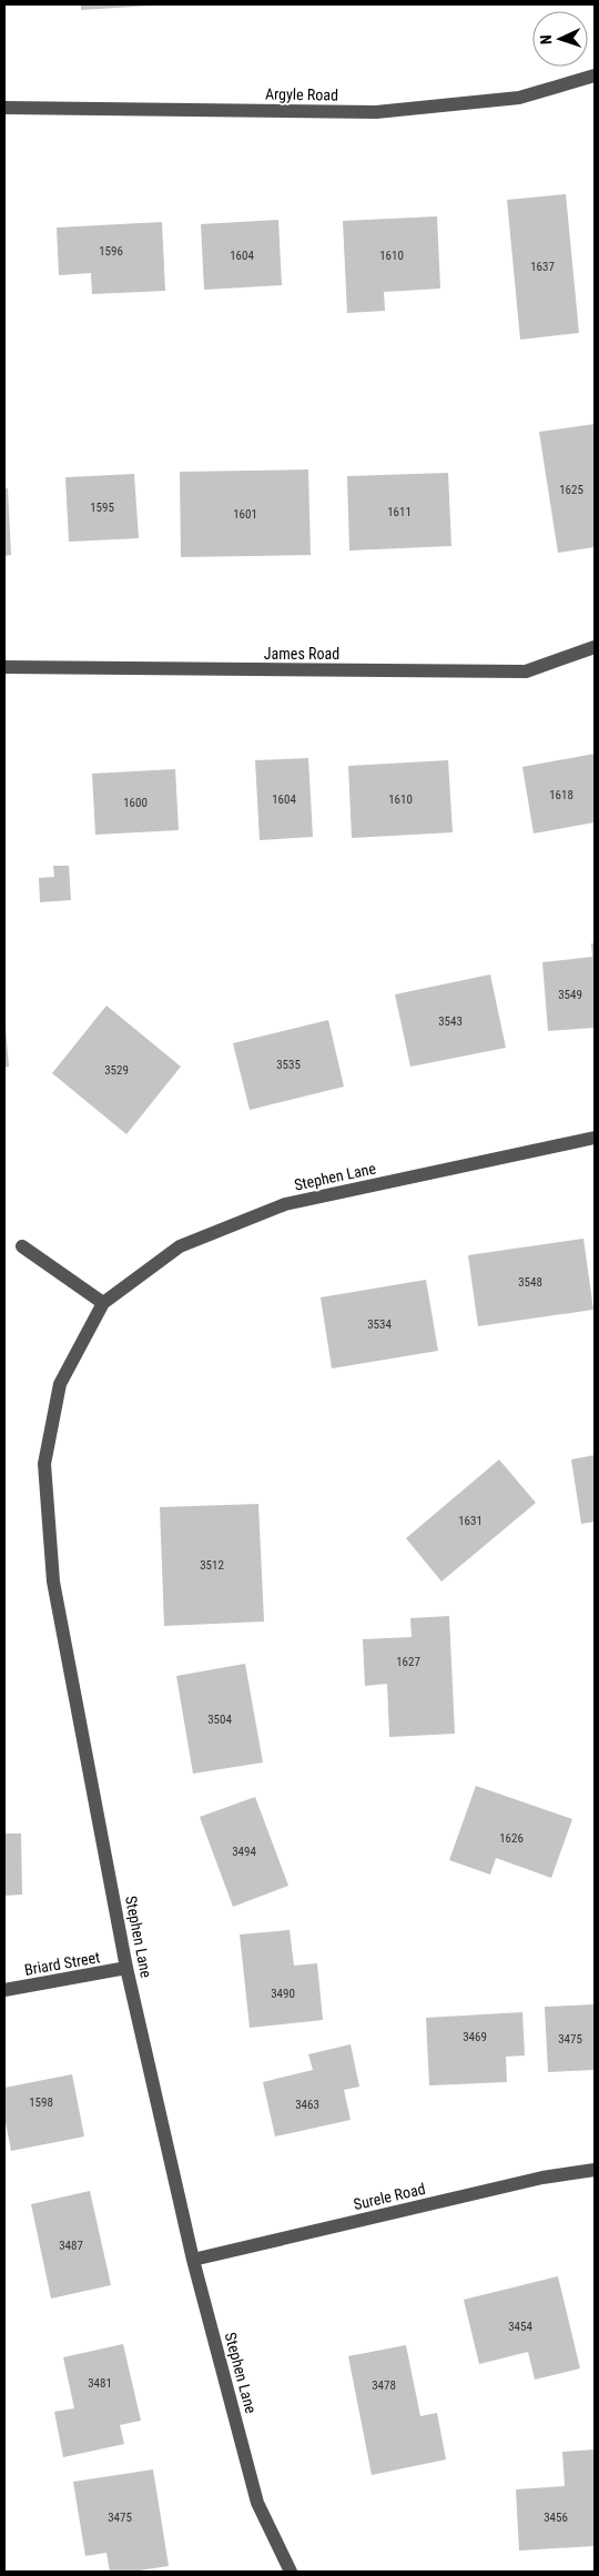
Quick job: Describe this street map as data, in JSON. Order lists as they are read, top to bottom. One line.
{"streets":{"street":["Argyle Road","James Road","Stephen Lane","Briard Street","Surele Road"]},"crossings":[["Stephen Lane","Briard Street"],["Stephen Lane","Surele Road"]],"house_numbers":["1596","1604","1610","1637","1625","1595","1611","1601","1618","1604","1610","1600","3549","3543","3535","3529","3548","3534","1631","3512","1627","3504","1626","3494","3490","3469","3475","1598","3463","3487","3454","3481","3478","3475","3456"],"north":"left"}
